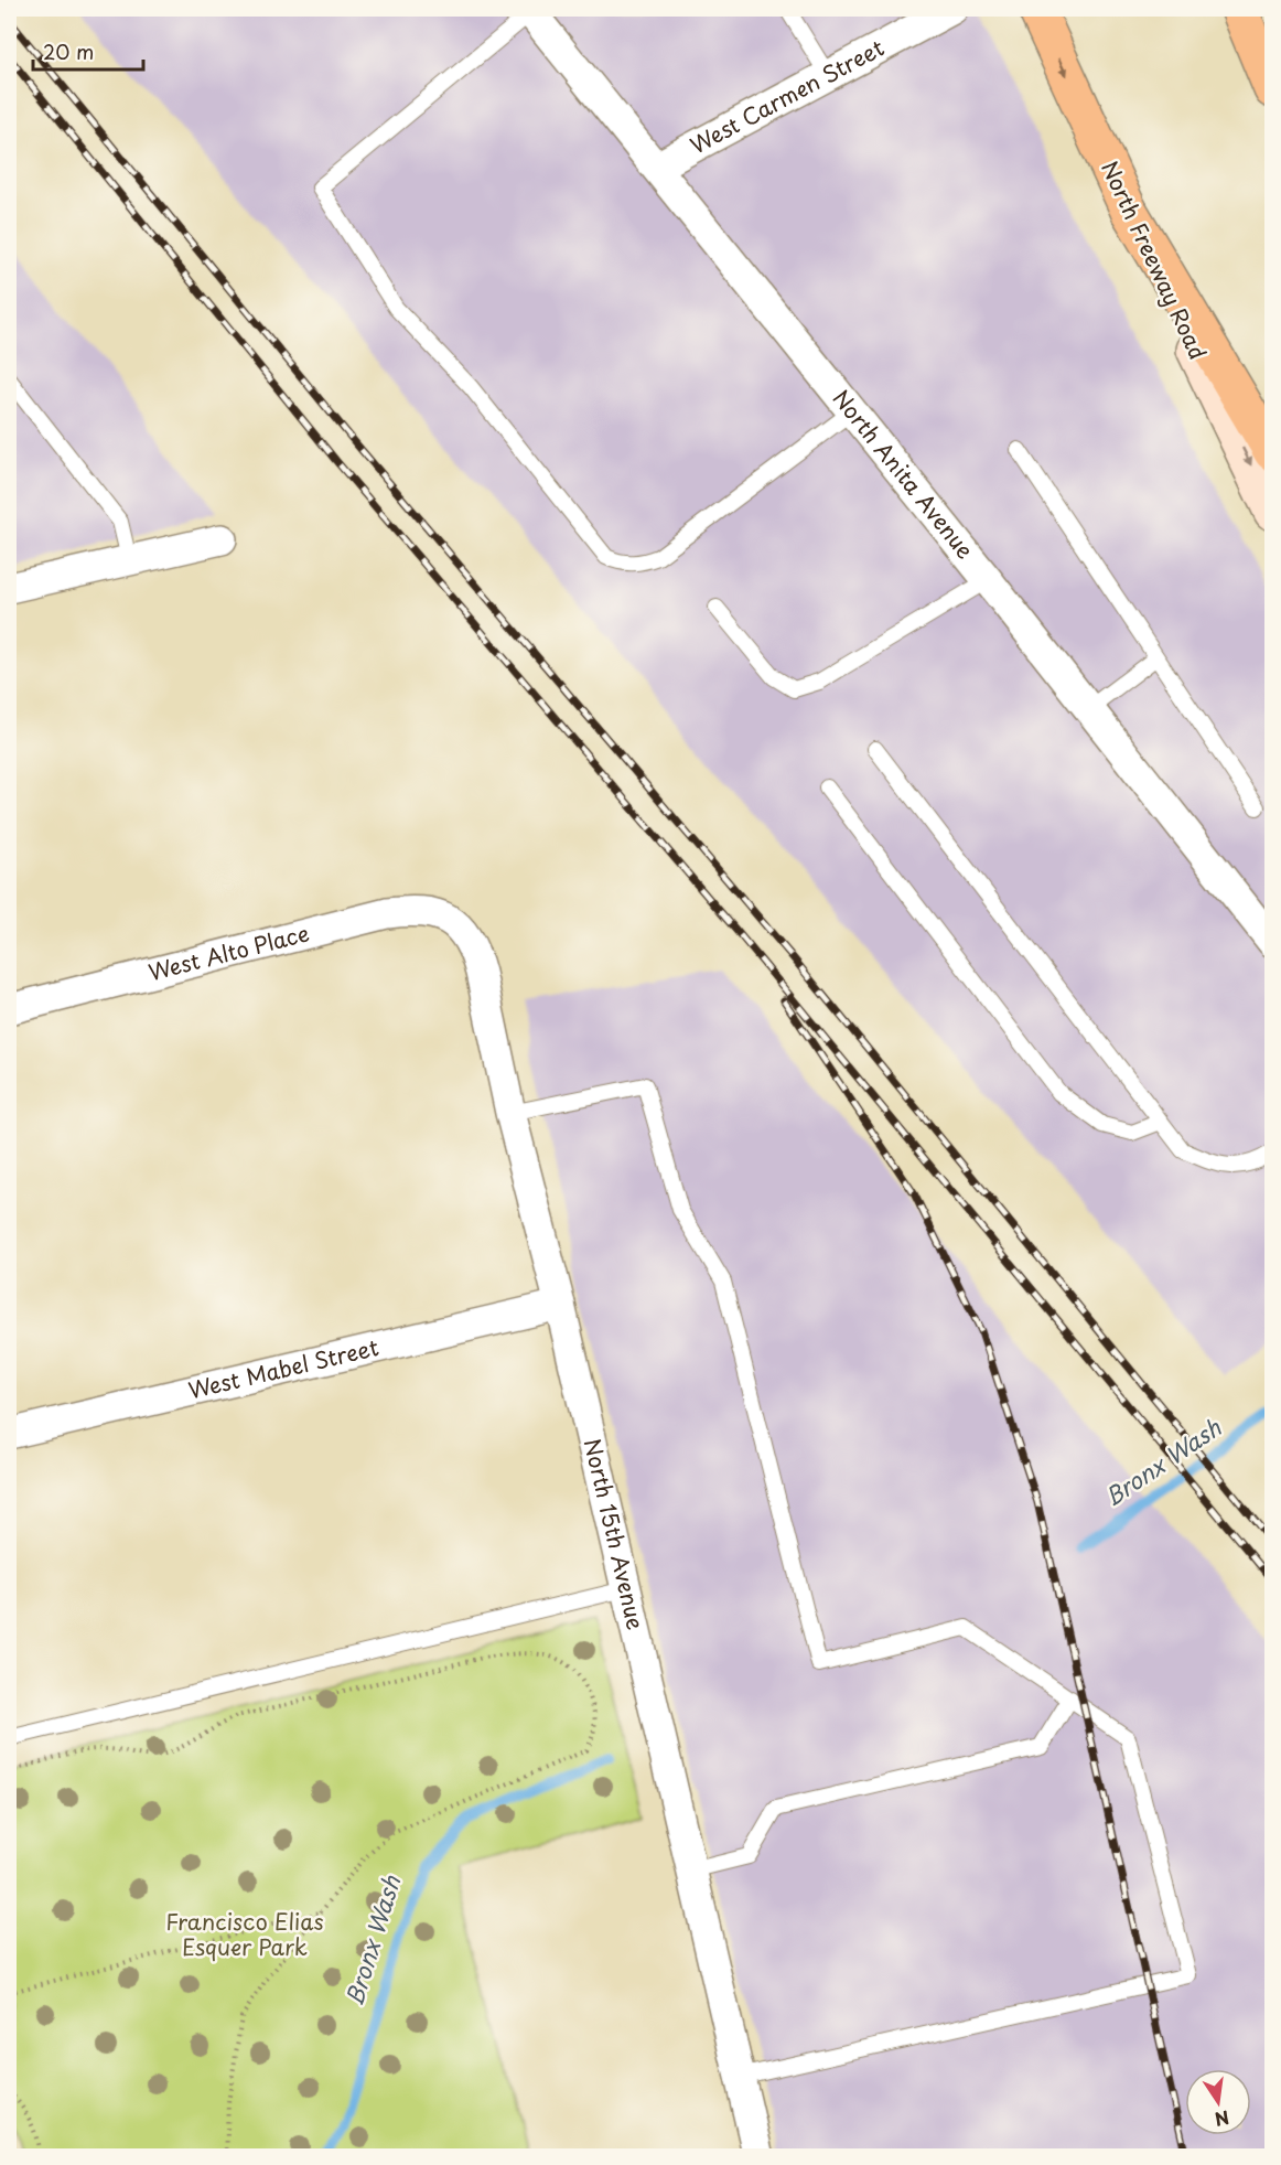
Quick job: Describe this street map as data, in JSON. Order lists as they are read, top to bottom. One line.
{"streets":{"main road":["North Freeway Road"],"street":["West Carmen Street","North Anita Avenue","West Alto Place","West Mabel Street","North 15th Avenue"]},"crossings":[["West Carmen Street","North Anita Avenue"],["West Alto Place","North 15th Avenue"],["West Mabel Street","North 15th Avenue"]],"water":["Bronx Wash"],"parks":["Francisco Elias Esquer Park"],"scale_bar":"20 m","north":"bottom"}
